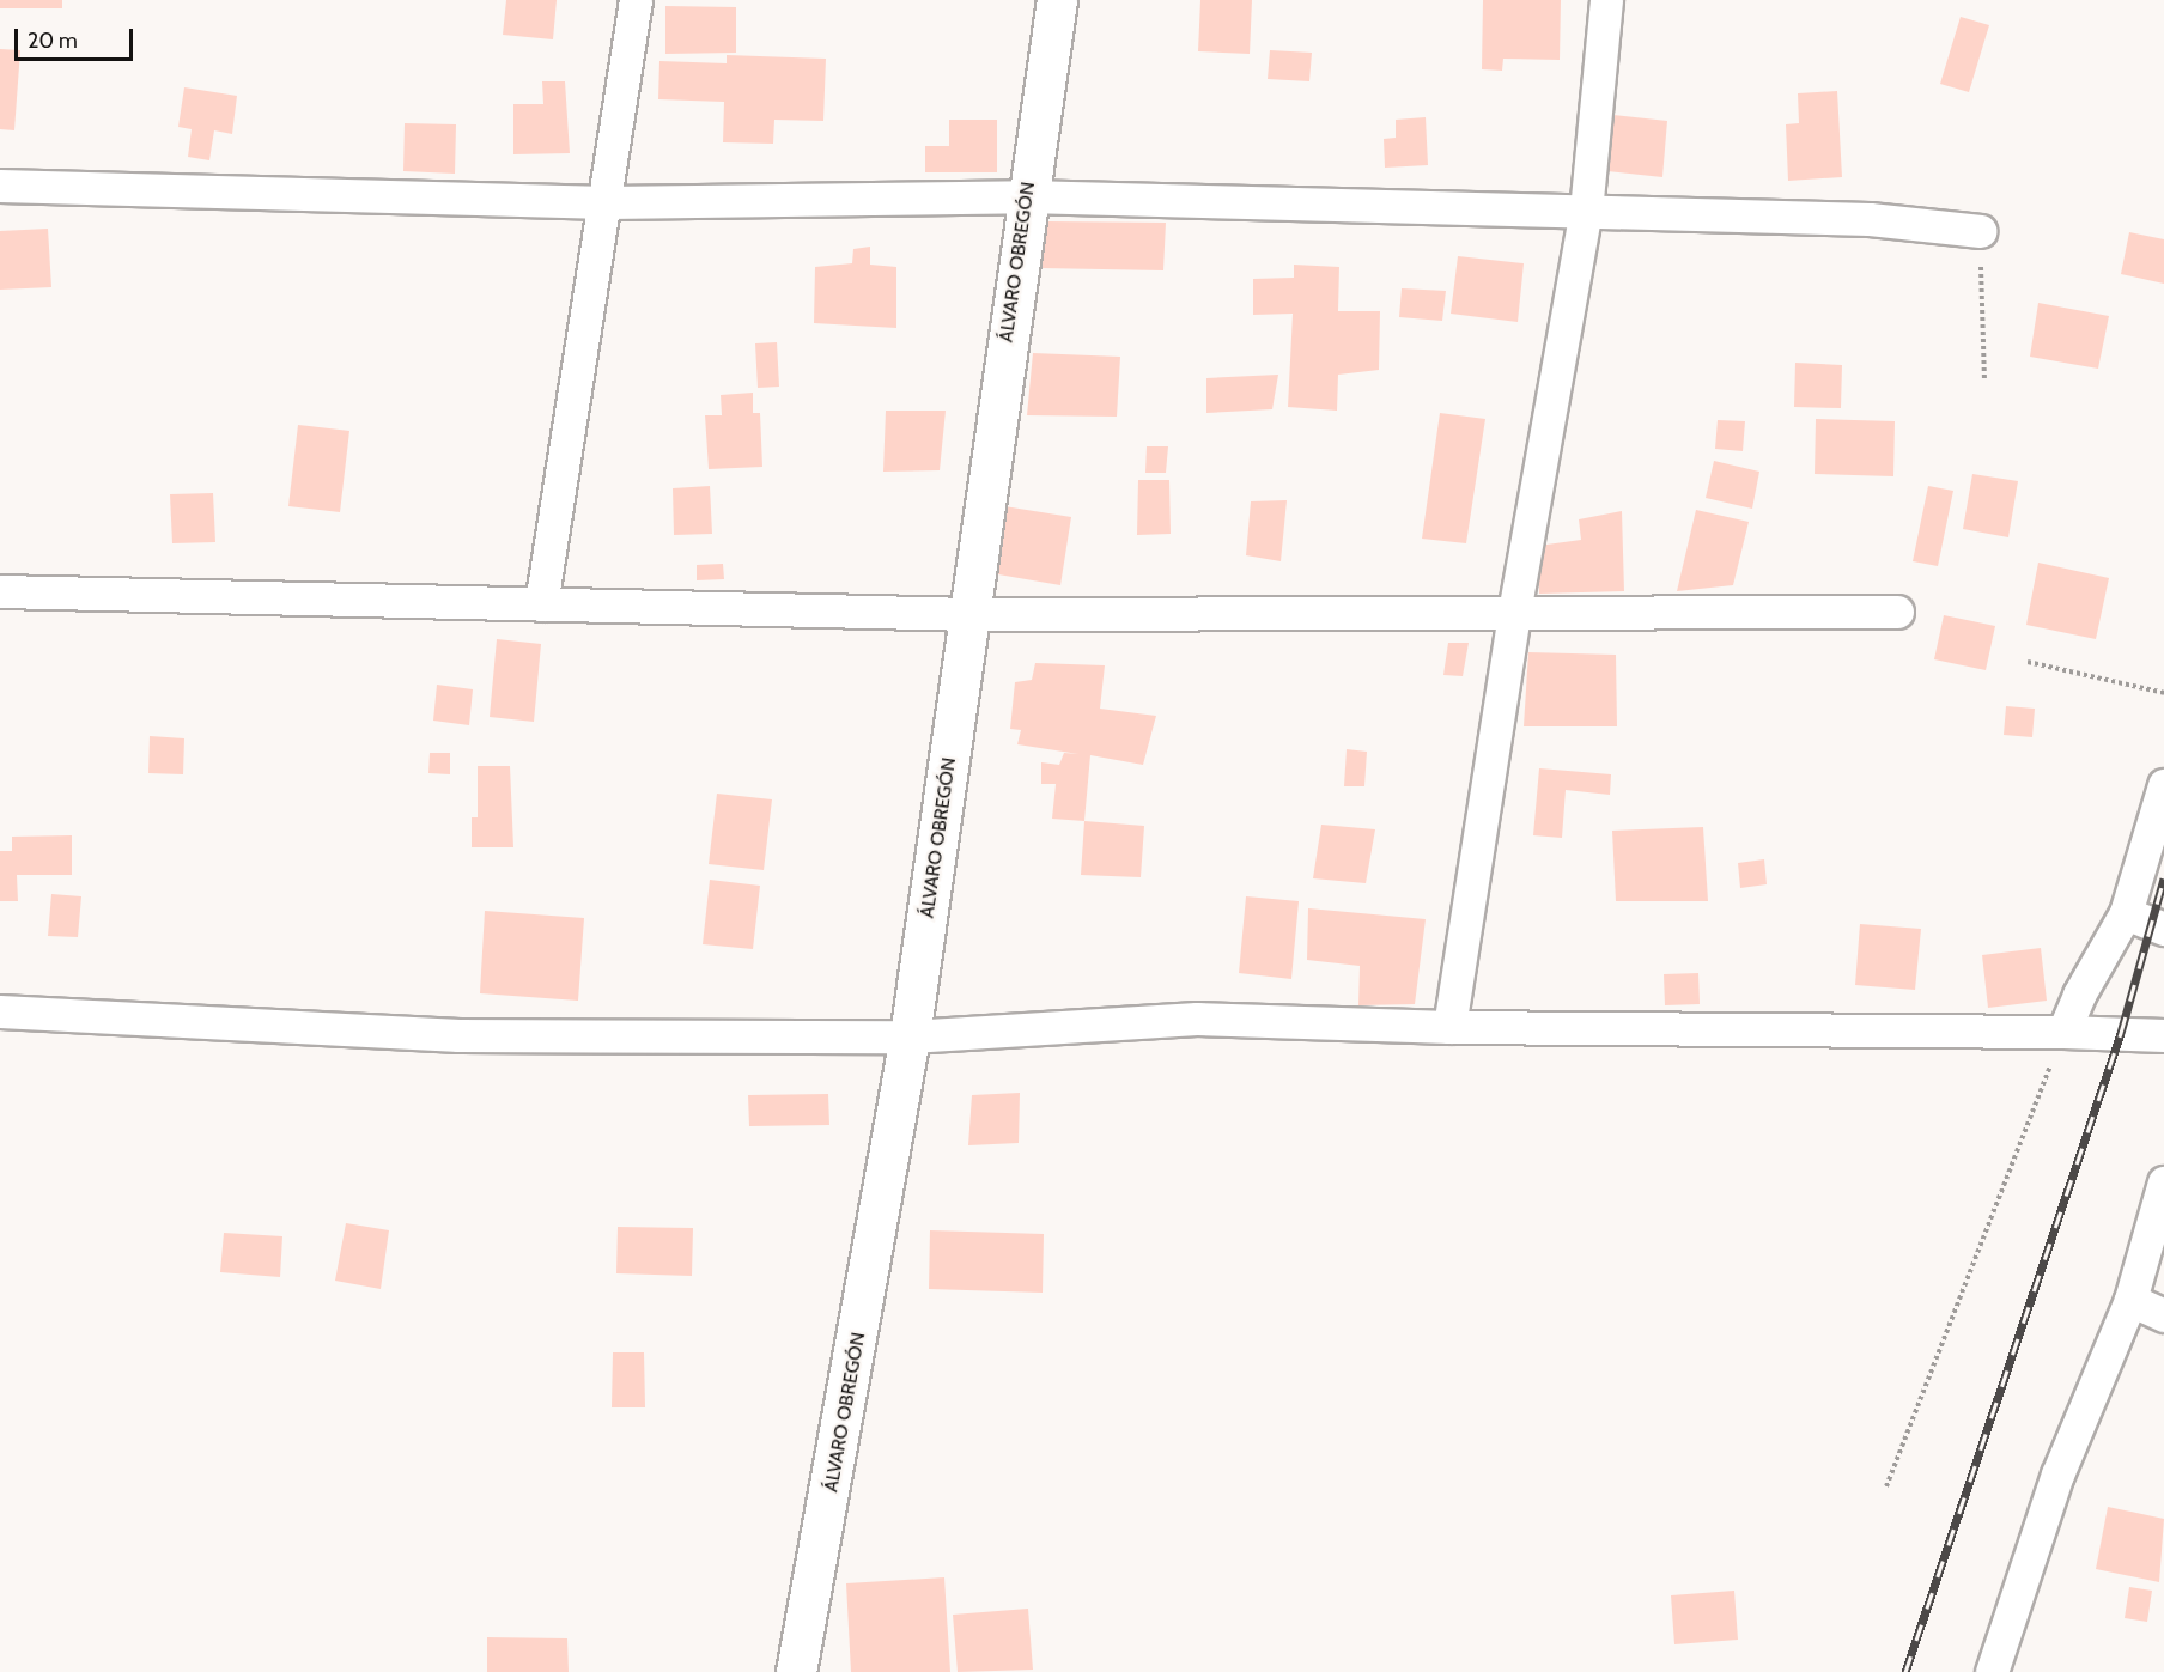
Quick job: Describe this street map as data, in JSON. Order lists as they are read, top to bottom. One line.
{"streets":{"street":["ÁLVARO OBREGÓN"]},"scale_bar":"20 m"}
